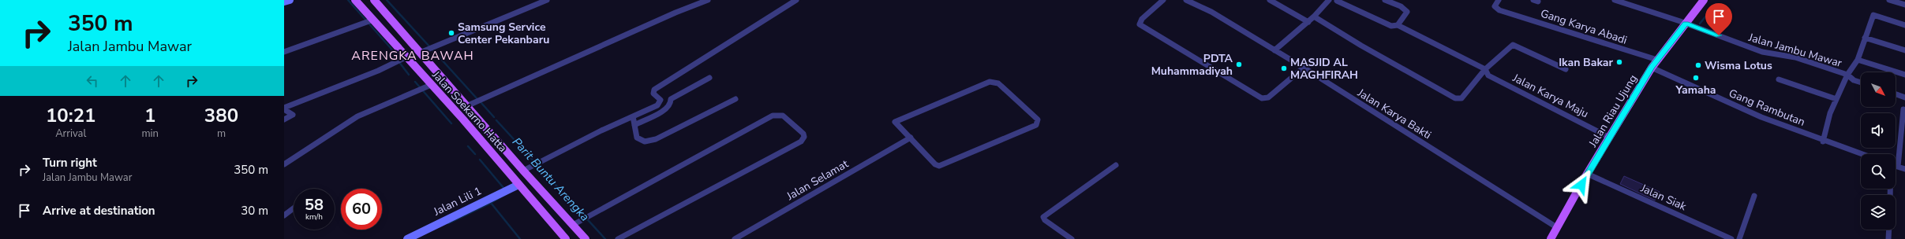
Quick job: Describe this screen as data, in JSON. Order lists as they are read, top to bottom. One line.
{"streets":{"main road":["Jalan Riau Ujung","Jalan Soekarno Hatta"],"street":["Gang Karya Abadi","Jalan Jambu Mawar","Jalan Karya Maju","Gang Rambutan","Jalan Karya Bakti","Jalan Selamat","Jalan Siak","Jalan Lili 1"]},"crossings":[["Gang Karya Abadi","Jalan Riau Ujung"],["Jalan Jambu Mawar","Jalan Riau Ujung"],["Jalan Karya Maju","Jalan Riau Ujung"],["Gang Rambutan","Jalan Riau Ujung"],["Jalan Riau Ujung","Jalan Karya Bakti"],["Jalan Riau Ujung","Jalan Siak"],["Jalan Soekarno Hatta","Jalan Lili 1"]],"districts":["ARENGKA BAWAH"],"water":["Parit Buntu Arengka"],"places":["Samsung Service Center Pekanbaru","Ikan Bakar","PDTA Muhammadiyah","Wisma Lotus","MASJID AL MAGHFIRAH","Yamaha"],"north":"bottom right","page":{"turn":["350 m","Jalan Jambu Mawar"],"eta":["10:21","Arrival","1","min","380","m"],"list":[{"name":"Turn right","note":"Jalan Jambu Mawar","value":"350 m"},{"name":"Arrive at destination","value":"30 m"}],"speed":"58 km/h","limit":"60"}}
